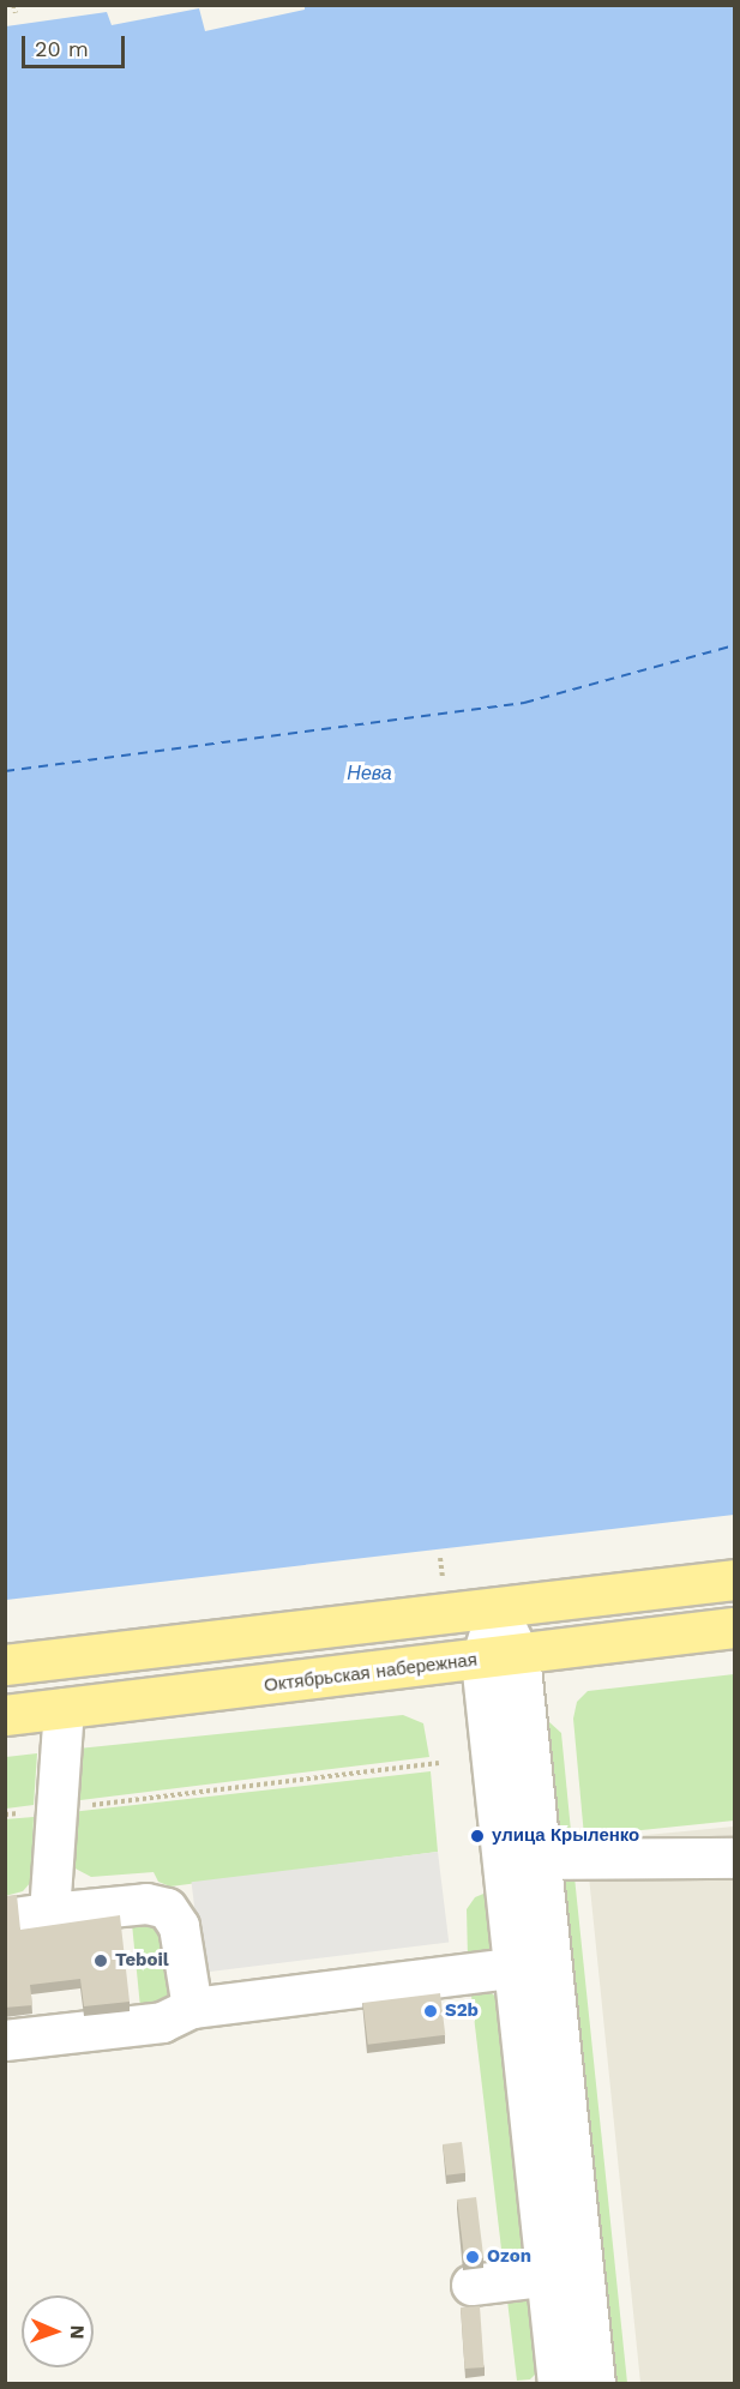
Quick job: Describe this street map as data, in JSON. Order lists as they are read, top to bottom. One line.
{"streets":{"main road":["Октябрьская набережная"]},"water":["Нева"],"places":["улица Крыленко","Teboil","S2b","Ozon"],"scale_bar":"20 m","north":"right"}
